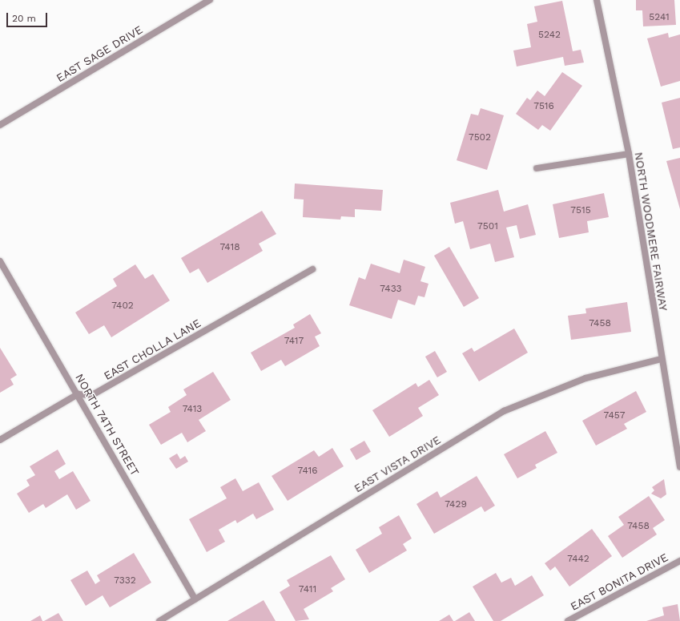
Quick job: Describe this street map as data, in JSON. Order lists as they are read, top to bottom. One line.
{"streets":{"street":["EAST SAGE DRIVE","NORTH WOODMERE FAIRWAY","EAST CHOLLA LANE","NORTH 74TH STREET","EAST VISTA DRIVE","EAST BONITA DRIVE"]},"crossings":[["NORTH WOODMERE FAIRWAY","EAST VISTA DRIVE"],["EAST CHOLLA LANE","NORTH 74TH STREET"],["NORTH 74TH STREET","EAST VISTA DRIVE"]],"house_numbers":["5241","5242","7516","7502","7515","7501","7418","7433","7402","7458","7417","7413","7457","7416","7429","7458","7442","7332","7411"],"scale_bar":"20 m"}
